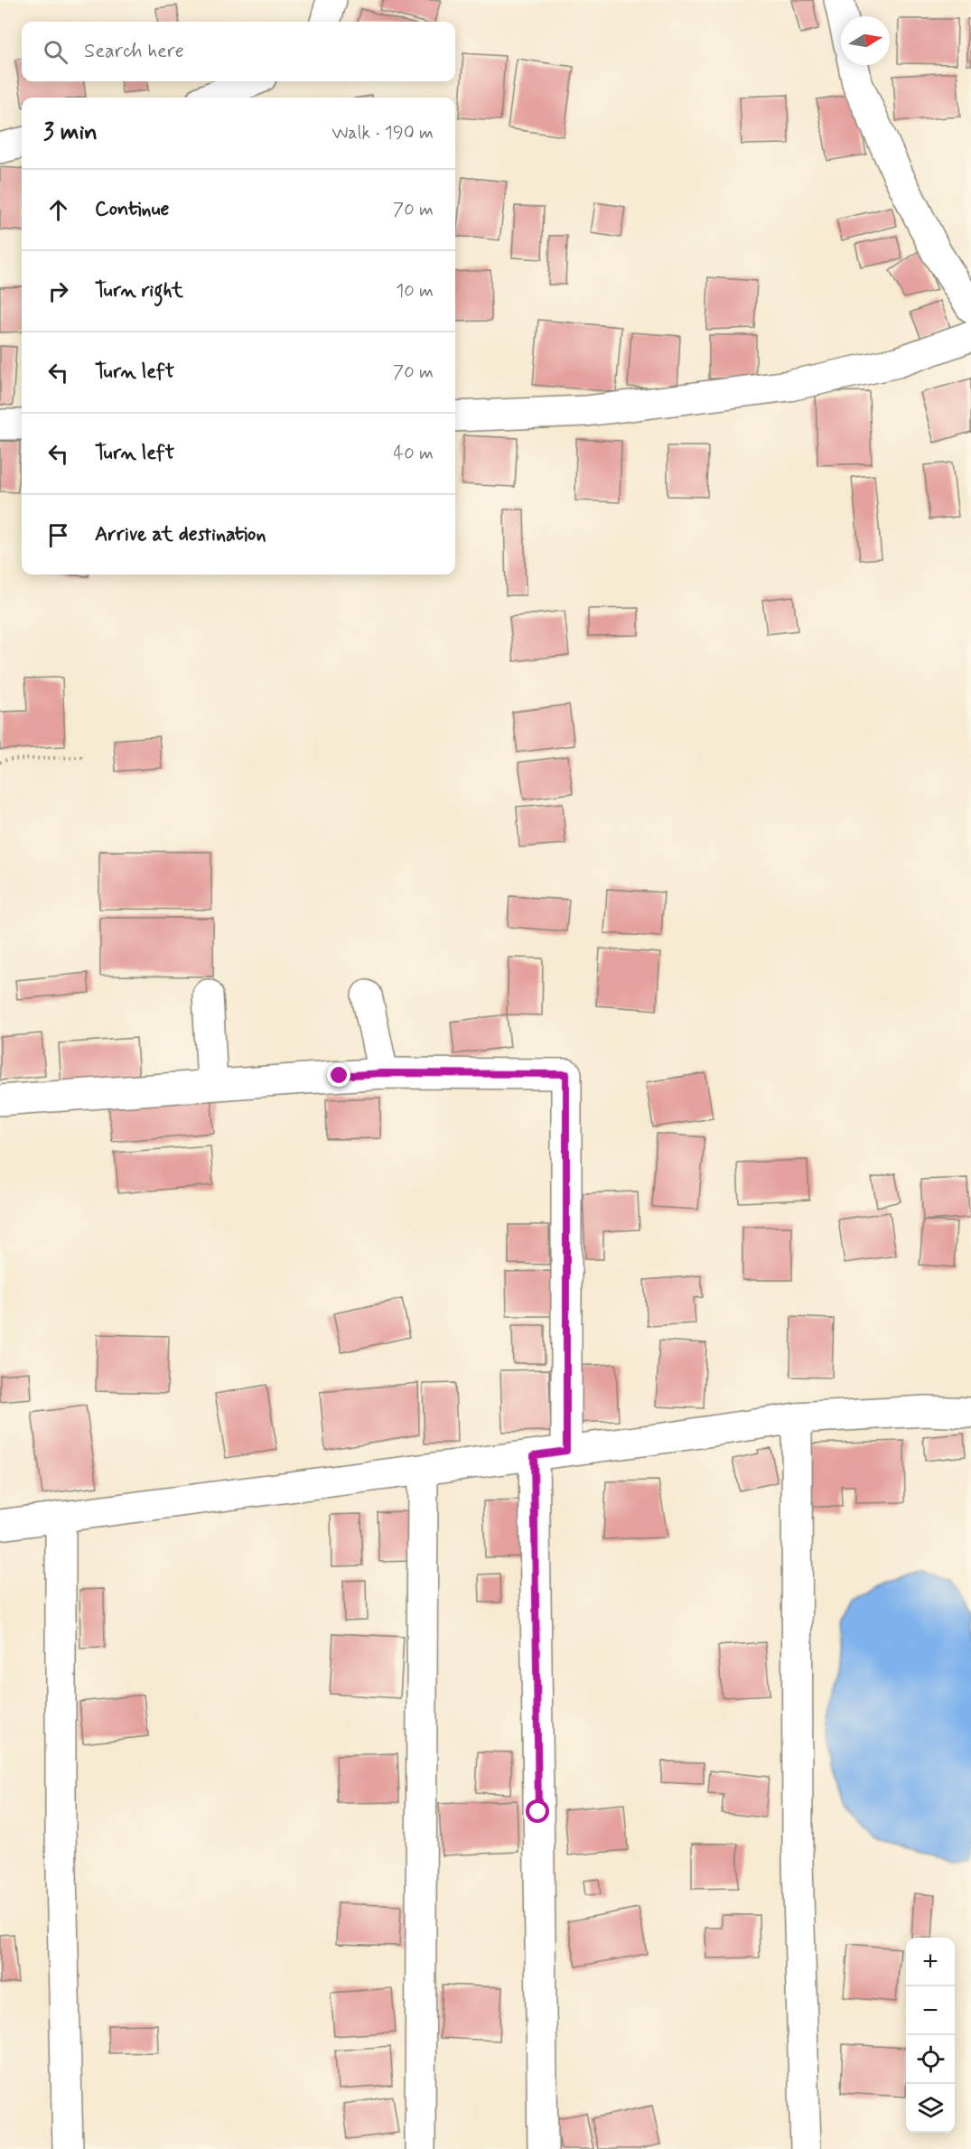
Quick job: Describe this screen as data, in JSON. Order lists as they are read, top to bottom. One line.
{"north":"right","page":{"search":"Search here","heading":["3 min","Walk · 190 m"],"list":[["Continue","70 m"],["Turn right","10 m"],["Turn left","70 m"],["Turn left","40 m"],"Arrive at destination"],"map_buttons":["+","−"]}}
